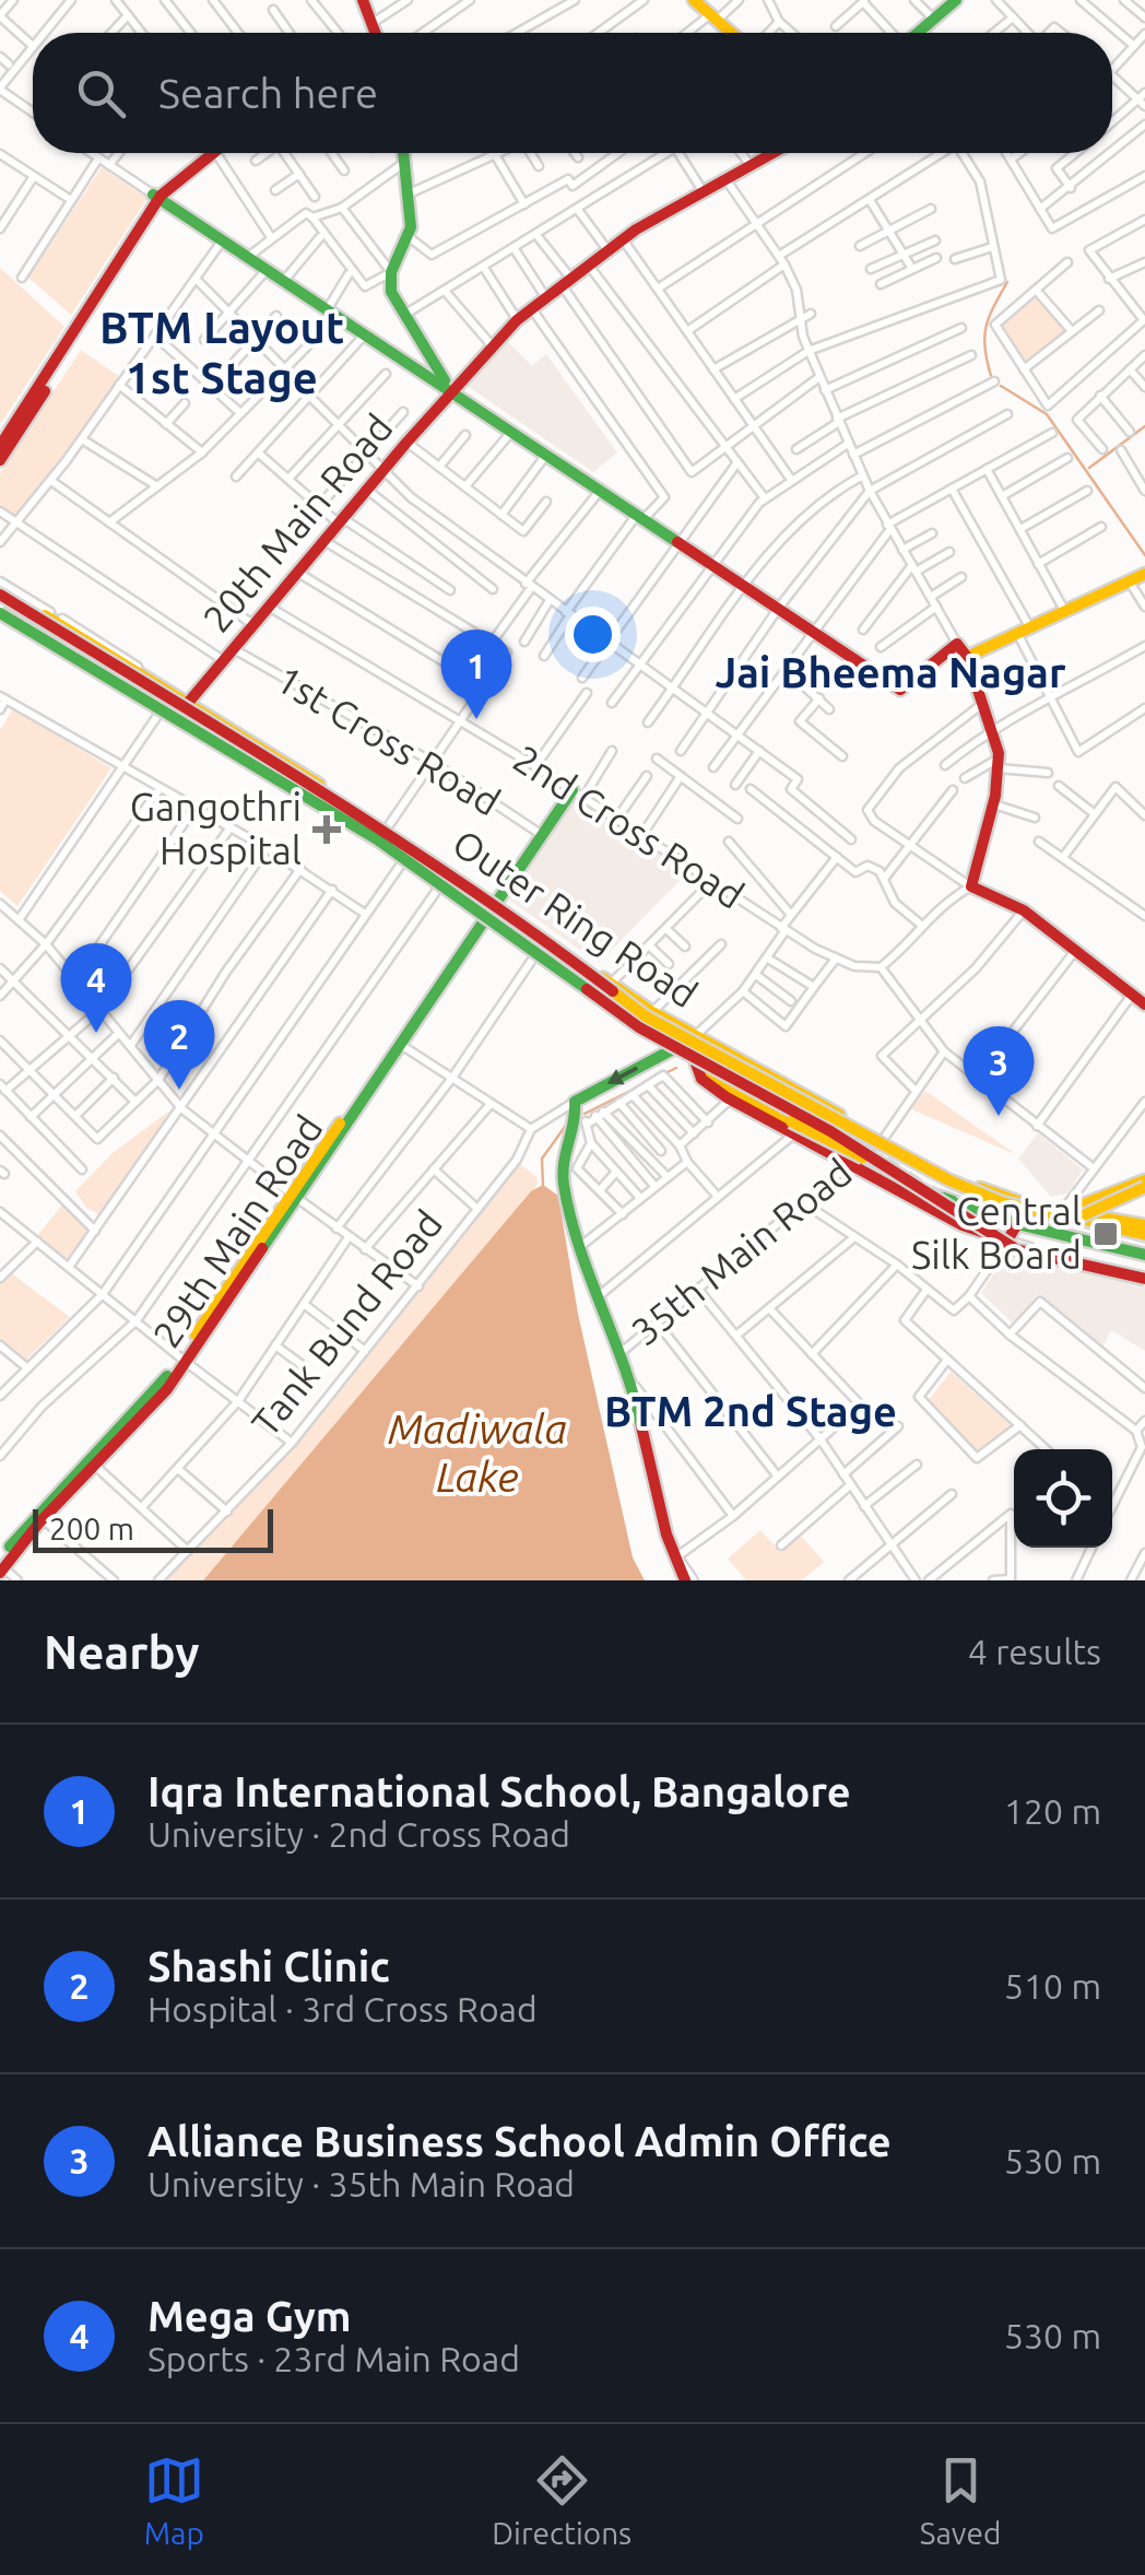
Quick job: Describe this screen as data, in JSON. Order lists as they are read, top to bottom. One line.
{"streets":{"main road":["20th Main Road","Outer Ring Road","29th Main Road","Tank Bund Road"],"street":["1st Cross Road","2nd Cross Road","35th Main Road"]},"crossings":[["20th Main Road","1st Cross Road"],["20th Main Road","2nd Cross Road"],["20th Main Road","Outer Ring Road"],["1st Cross Road","29th Main Road"],["2nd Cross Road","29th Main Road"],["Outer Ring Road","29th Main Road"],["Outer Ring Road","Tank Bund Road"]],"districts":["BTM Layout 1st Stage","Jai Bheema Nagar","BTM 2nd Stage"],"water":["Madiwala Lake"],"places":{"health":["Gangothri Hospital"],"transit":["Central Silk Board"]},"scale_bar":"200 m","page":{"search":"Search here","pins":["1","4","2","3"],"scale":"200 m","heading":["Nearby","4 results"],"list":[{"mark":"1","name":"Iqra International School, Bangalore","note":"University · 2nd Cross Road","value":"120 m"},{"mark":"2","name":"Shashi Clinic","note":"Hospital · 3rd Cross Road","value":"510 m"},{"mark":"3","name":"Alliance Business School Admin Office","note":"University · 35th Main Road","value":"530 m"},{"mark":"4","name":"Mega Gym","note":"Sports · 23rd Main Road","value":"530 m"}],"nav":["Map","Directions","Saved"]}}
